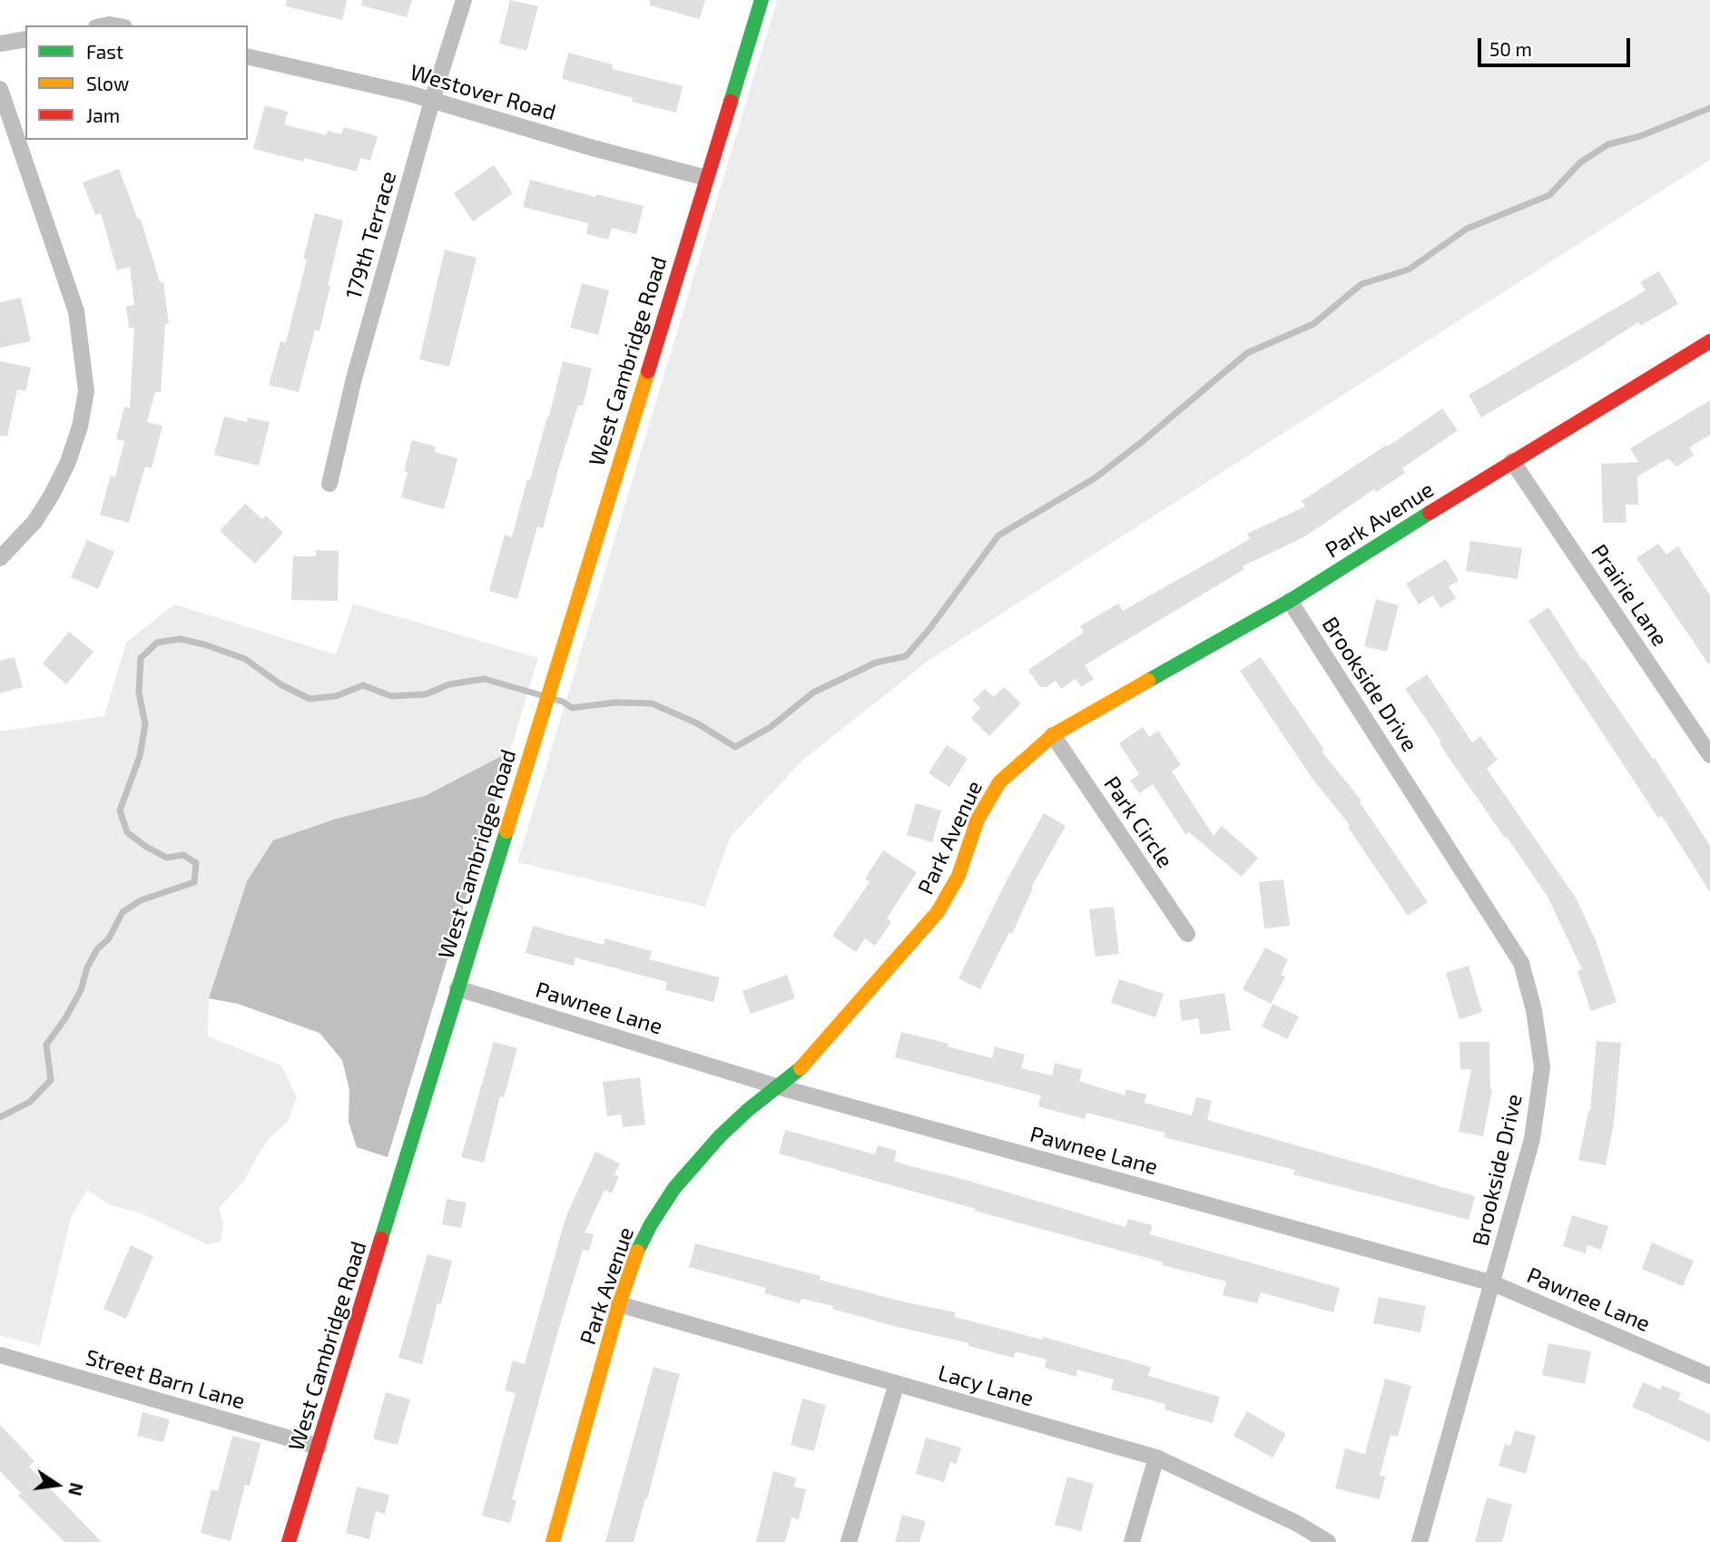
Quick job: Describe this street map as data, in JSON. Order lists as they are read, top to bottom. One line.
{"streets":{"street":["Westover Road","179th Terrace","West Cambridge Road","Park Avenue","Prairie Lane","Brookside Drive","Park Circle","Pawnee Lane","Street Barn Lane","Lacy Lane"]},"crossings":[["Westover Road","179th Terrace"],["Westover Road","West Cambridge Road"],["West Cambridge Road","Pawnee Lane"],["West Cambridge Road","Street Barn Lane"],["Park Avenue","Prairie Lane"],["Park Avenue","Brookside Drive"],["Park Avenue","Park Circle"],["Park Avenue","Pawnee Lane"],["Park Avenue","Lacy Lane"],["Brookside Drive","Pawnee Lane"]],"legend":["Fast","Slow","Jam"],"scale_bar":"50 m","north":"right"}
